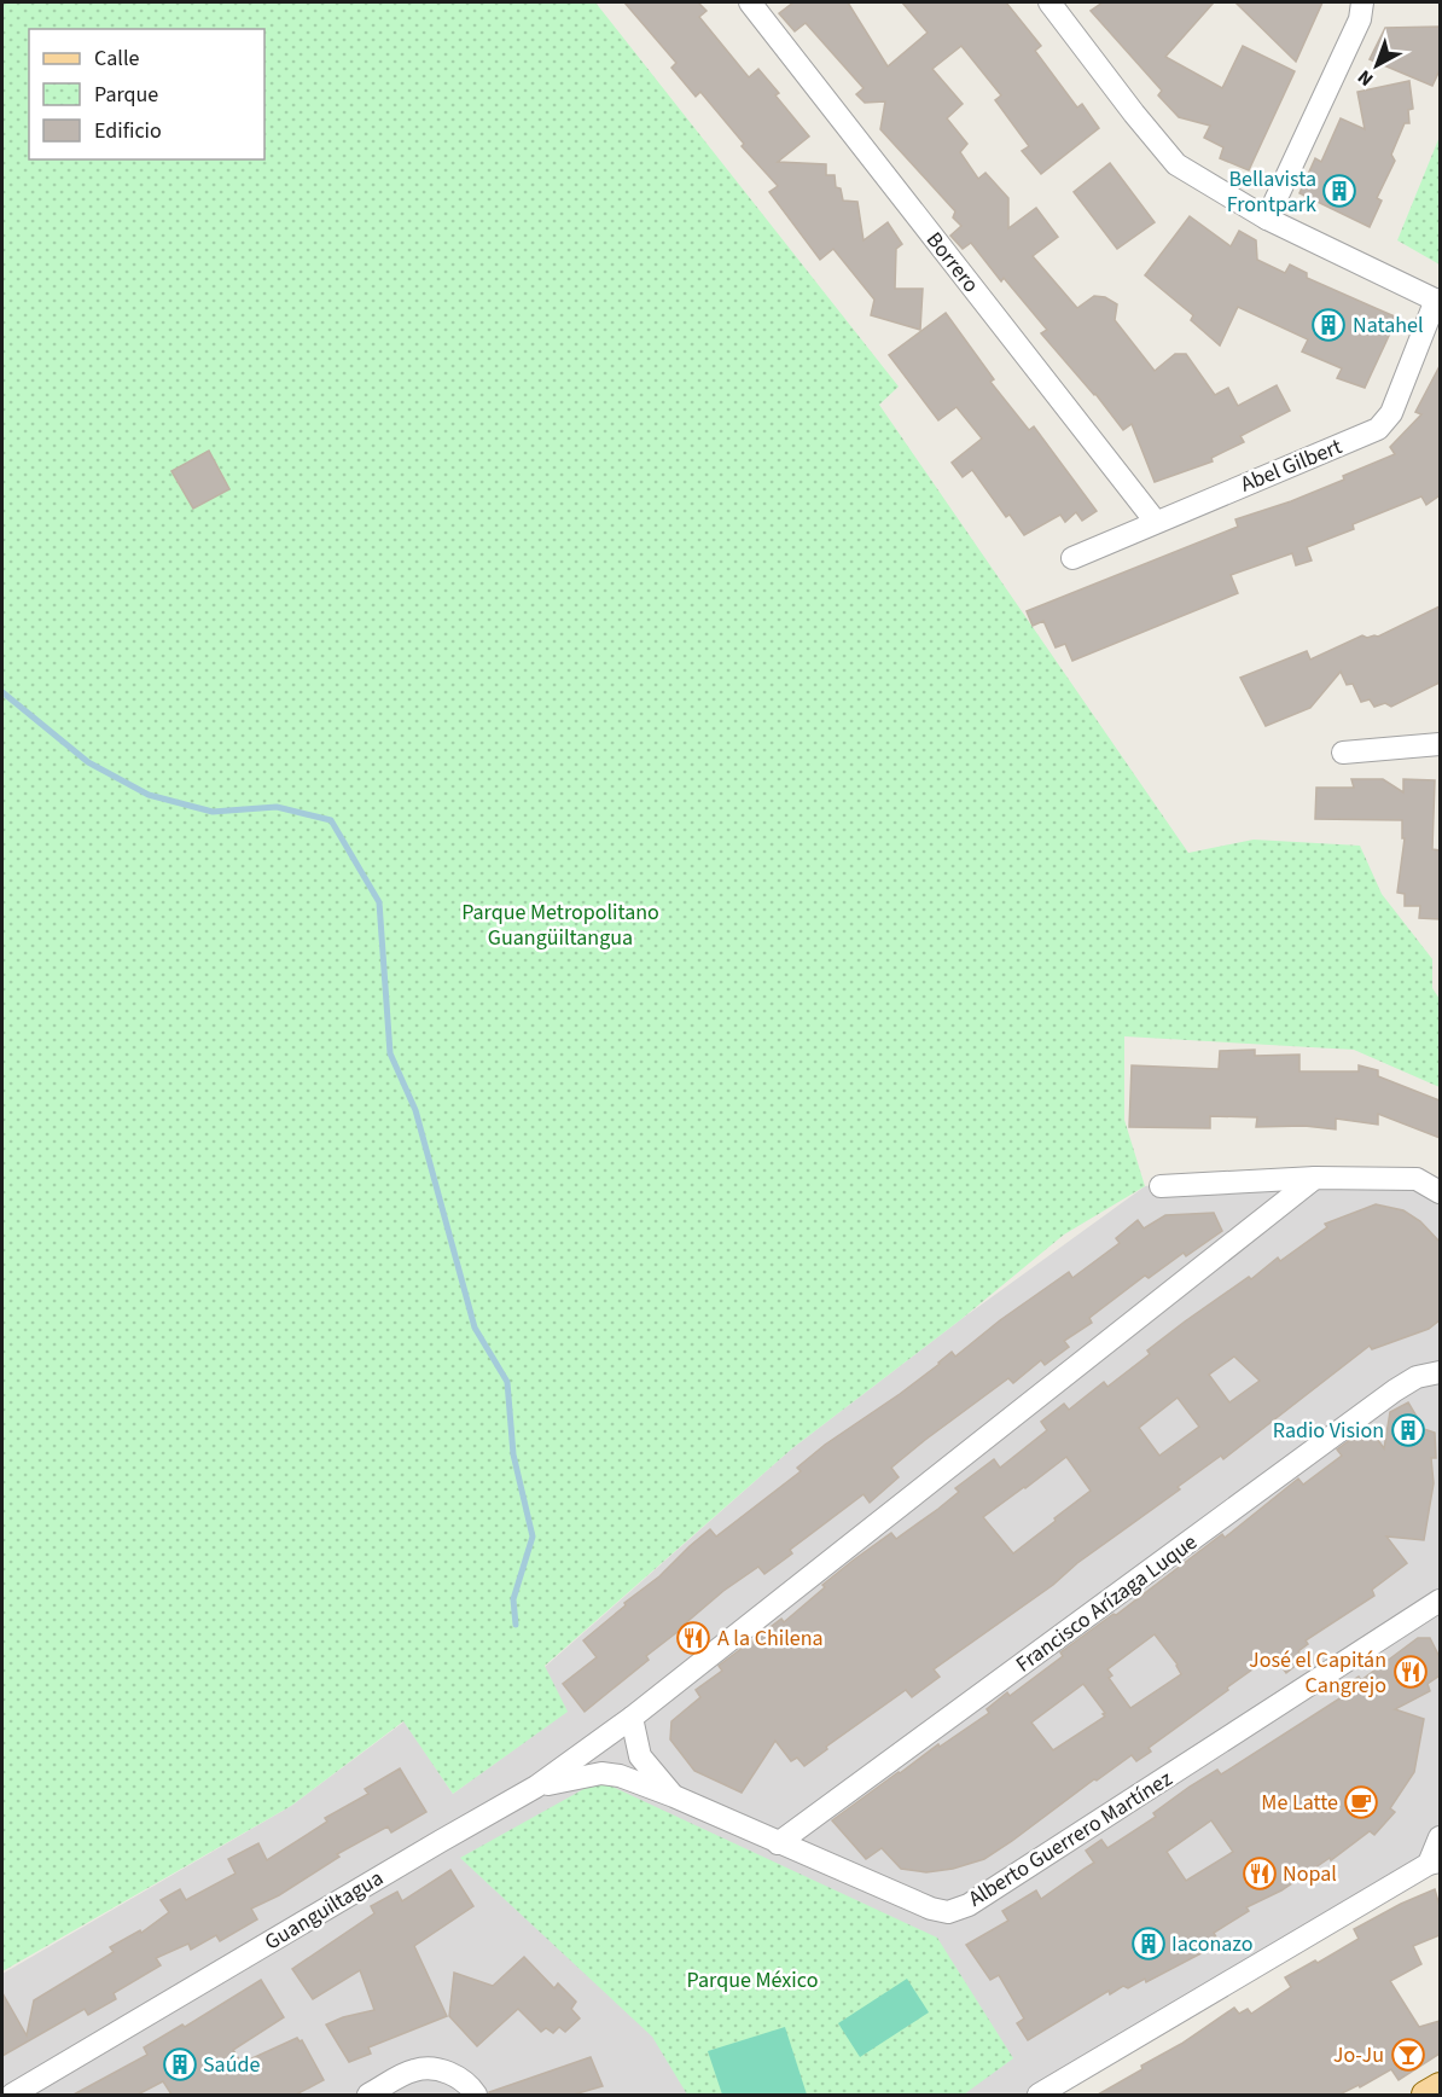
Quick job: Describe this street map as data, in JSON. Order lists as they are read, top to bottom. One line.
{"streets":{"street":["Borrero","Abel Gilbert","Francisco Arízaga Luque","Alberto Guerrero Martínez","Guanguiltagua"]},"crossings":[["Borrero","Abel Gilbert"],["Francisco Arízaga Luque","Alberto Guerrero Martínez"],["Alberto Guerrero Martínez","Guanguiltagua"]],"parks":["Parque Metropolitano Guangüiltangua","Parque México"],"places":{"building":["Bellavista Frontpark","Natahel","Radio Vision","Iaconazo","Saúde"],"restaurant":["A la Chilena","José el Capitán Cangrejo","Nopal"],"cafe":["Me Latte"],"bar":["Jo-Ju"]},"legend":["Calle","Parque","Edificio"],"north":"bottom left"}
